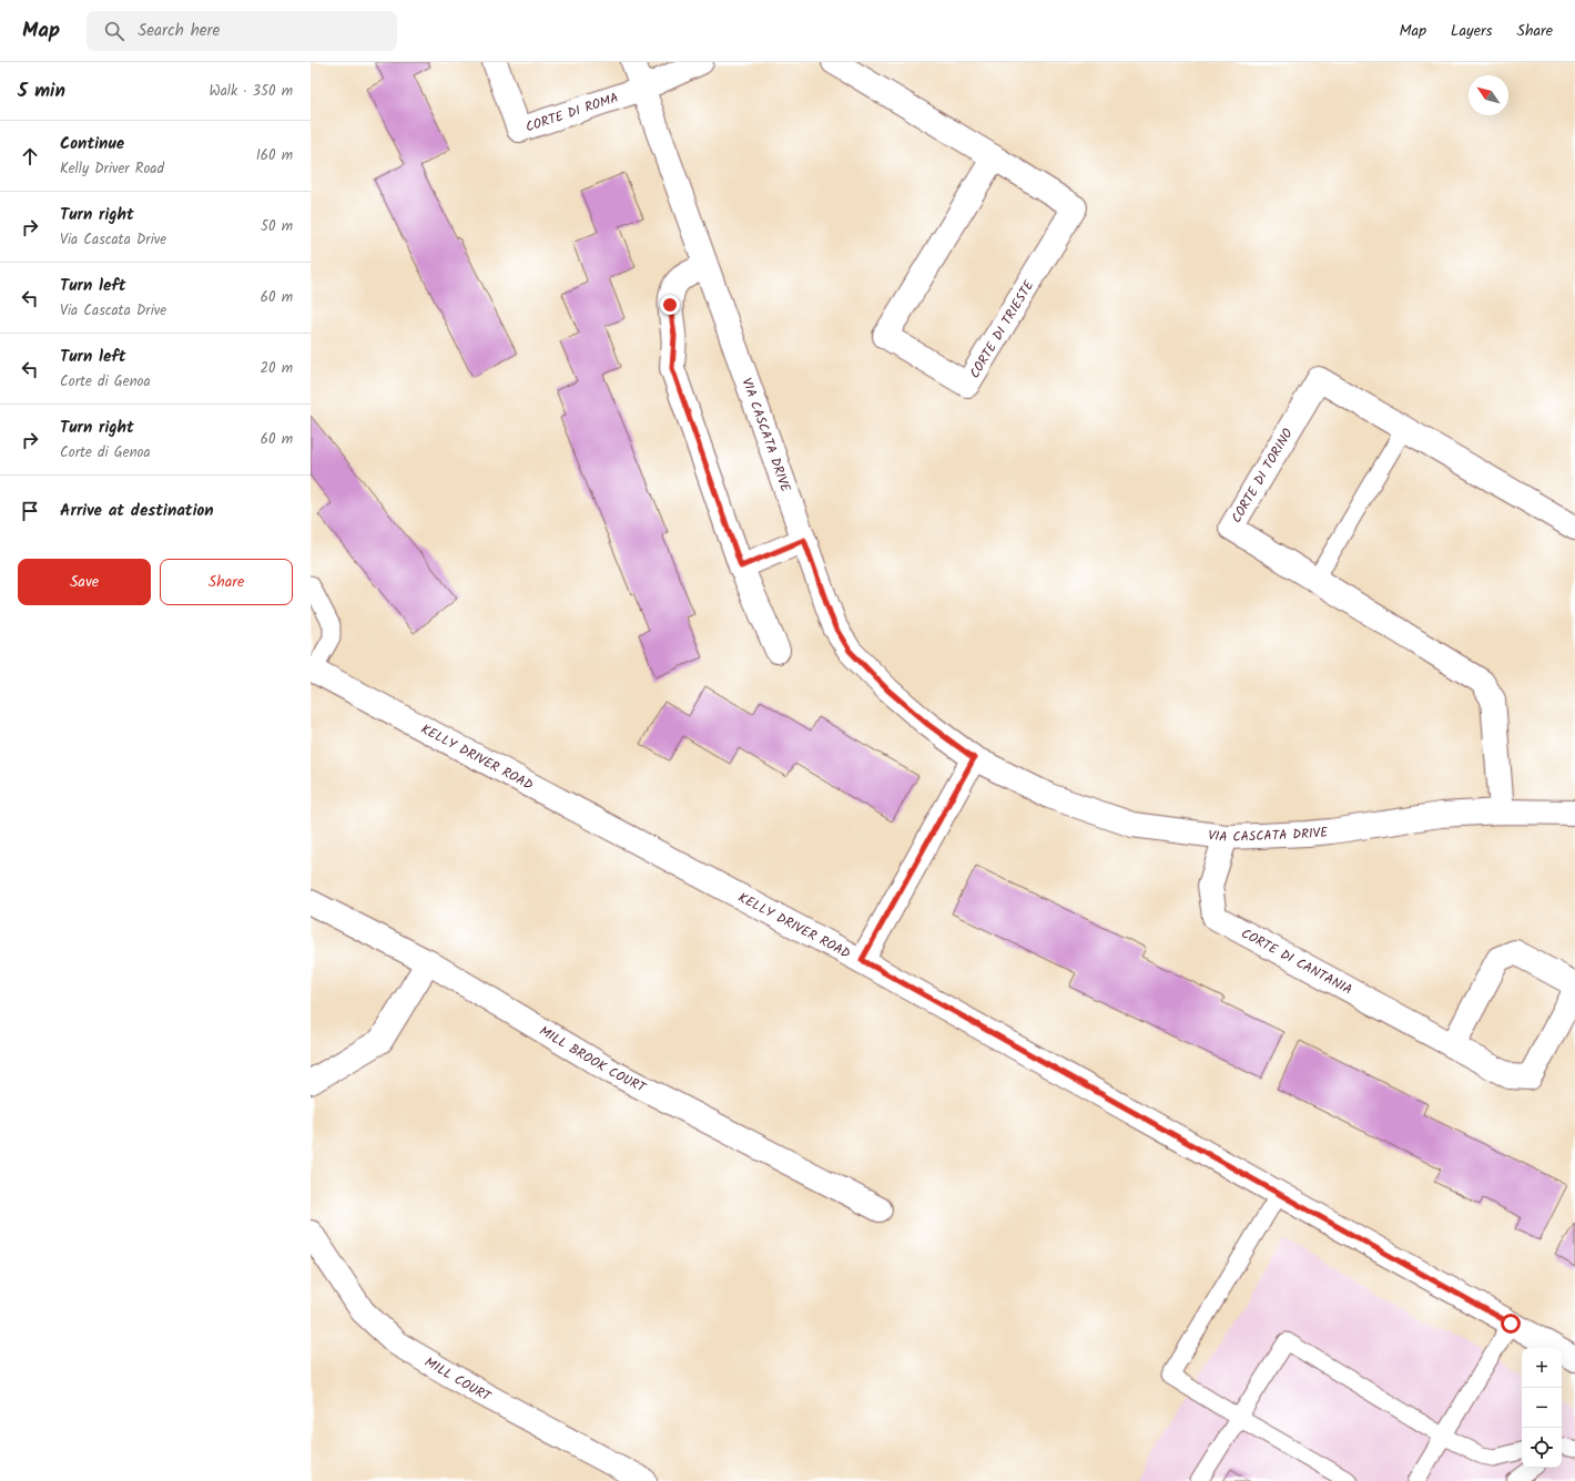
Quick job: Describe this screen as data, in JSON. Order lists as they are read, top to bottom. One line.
{"streets":{"street":["CORTE DI ROMA","CORTE DI TRIESTE","VIA CASCATA DRIVE","CORTE DI TORINO","KELLY DRIVER ROAD","CORTE DI CANTANIA","MILL BROOK COURT","MILL COURT"]},"crossings":[["CORTE DI ROMA","VIA CASCATA DRIVE"],["VIA CASCATA DRIVE","CORTE DI TORINO"],["VIA CASCATA DRIVE","CORTE DI CANTANIA"]],"north":"top left","page":{"header":"Map","search":"Search here","nav":["Map","Layers","Share"],"heading":["5 min","Walk · 350 m"],"list":[["Continue","Kelly Driver Road","160 m"],["Turn right","Via Cascata Drive","50 m"],["Turn left","Via Cascata Drive","60 m"],["Turn left","Corte di Genoa","20 m"],["Turn right","Corte di Genoa","60 m"],"Arrive at destination"],"buttons":["Save","Share"],"map_buttons":["+","−"]}}
